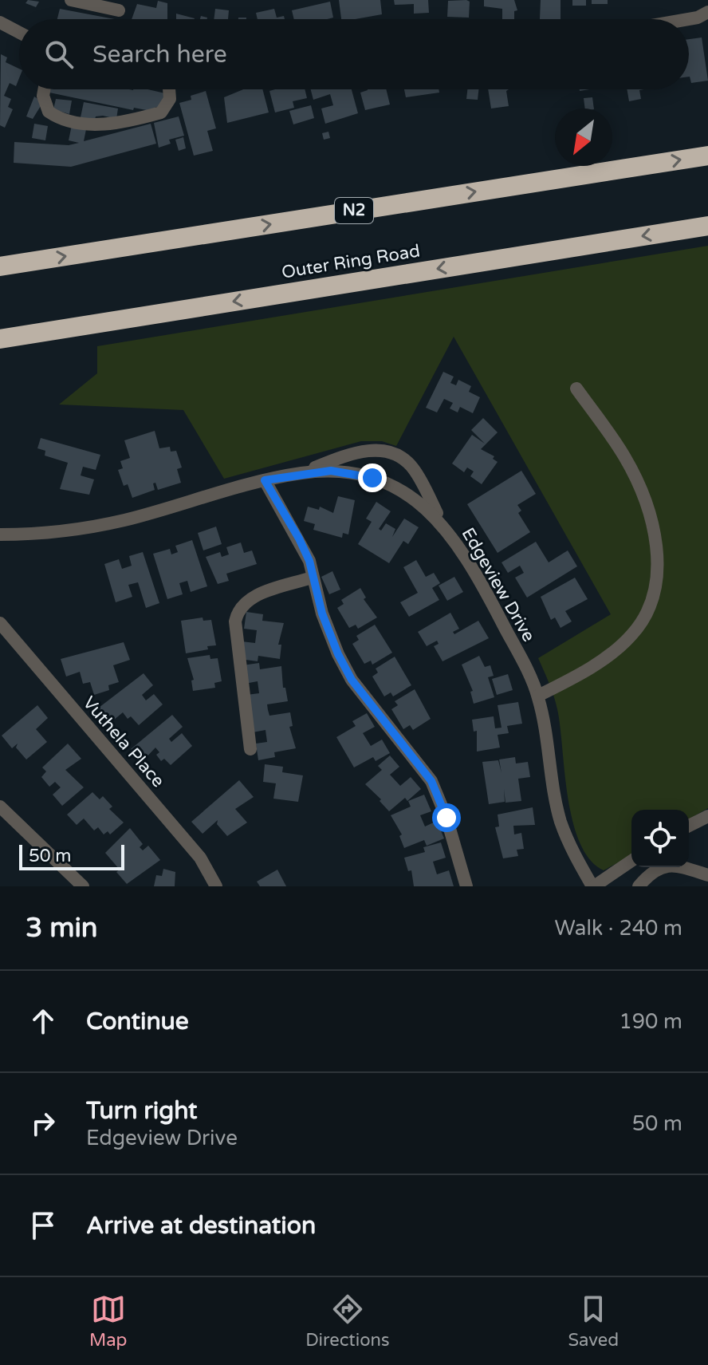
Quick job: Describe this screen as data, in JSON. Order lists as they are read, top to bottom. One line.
{"streets":{"highway":["N2","Outer Ring Road"],"street":["Edgeview Drive","Vuthela Place"]},"scale_bar":"50 m","north":"bottom left","page":{"search":"Search here","scale":"50 m","heading":["3 min","Walk · 240 m"],"list":[["Continue","190 m"],["Turn right","Edgeview Drive","50 m"],"Arrive at destination"],"nav":["Map","Directions","Saved"]}}
